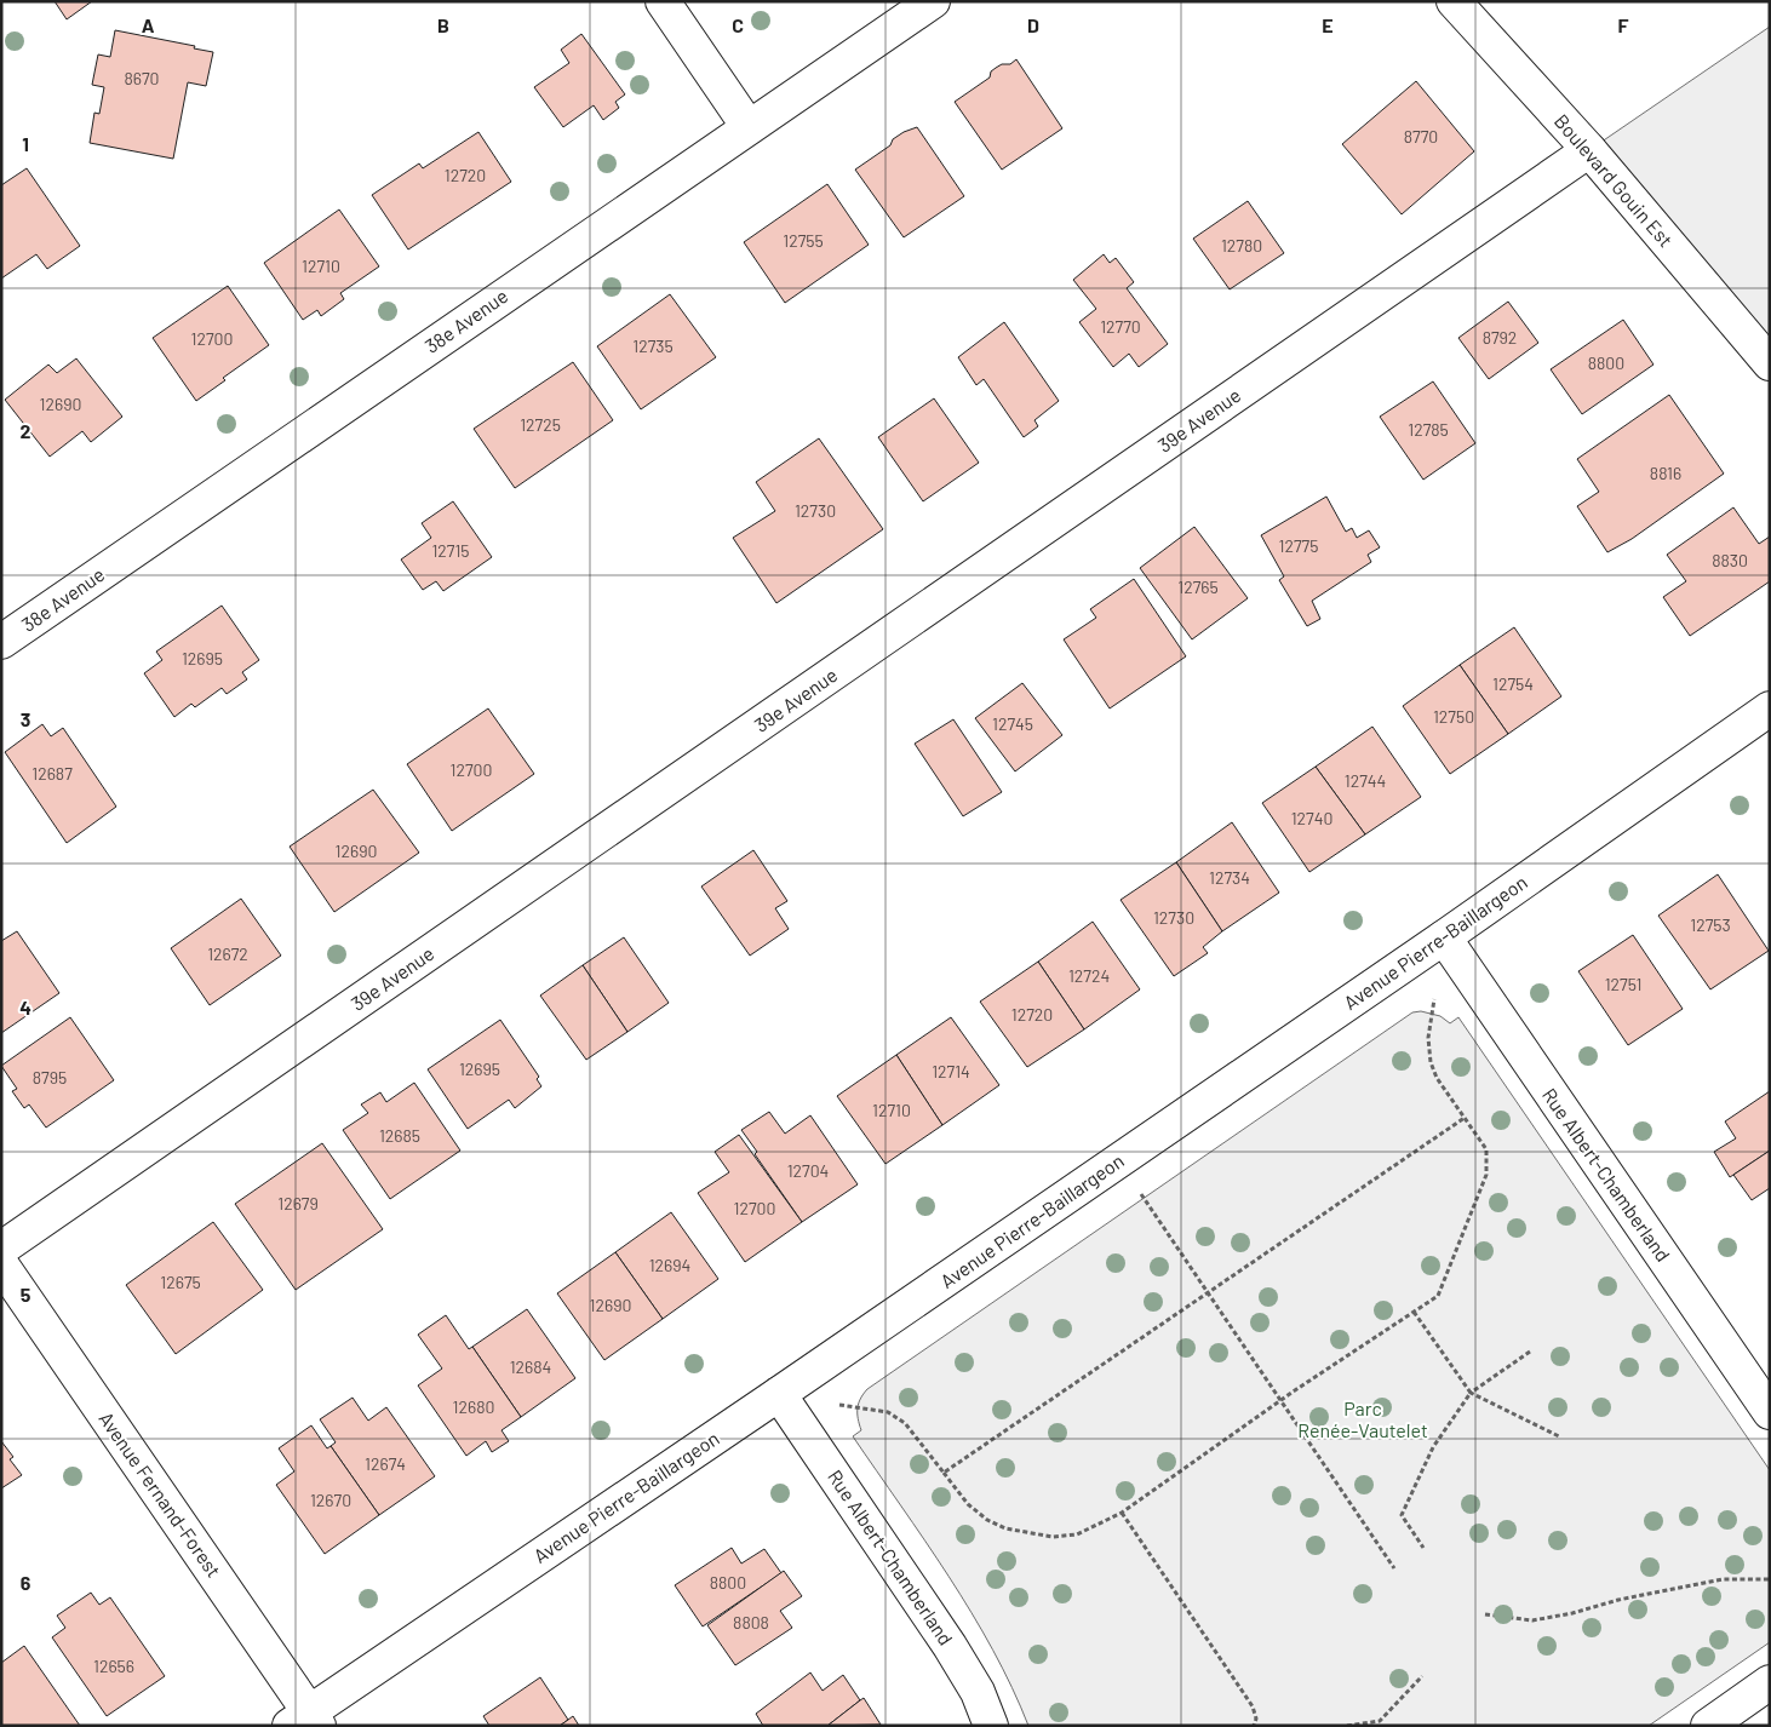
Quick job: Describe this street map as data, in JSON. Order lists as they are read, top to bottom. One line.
{"streets":{"street":["Boulevard Gouin Est","38e Avenue","39e Avenue","Avenue Pierre-Baillargeon","Rue Albert-Chamberland","Avenue Fernand-Forest"]},"crossings":[["Boulevard Gouin Est","39e Avenue"],["Avenue Pierre-Baillargeon","Rue Albert-Chamberland"],["Avenue Pierre-Baillargeon","Avenue Fernand-Forest"]],"parks":["Parc Renée-Vautelet"],"house_numbers":["8670","8770","12720","12755","12780","12710","12770","8792","12700","12735","8800","12690","12725","12785","8816","12730","12775","12715","8830","12765","12695","12754","12750","12745","12700","12687","12744","12740","12690","12734","12730","12753","12672","12724","12751","12720","12695","12714","8795","12710","12685","12704","12679","12700","12694","12675","12690","12684","12680","12674","12670","8800","8808","12656"],"grid":{"columns":["A","B","C","D","E","F"],"rows":["1","2","3","4","5","6"]}}
